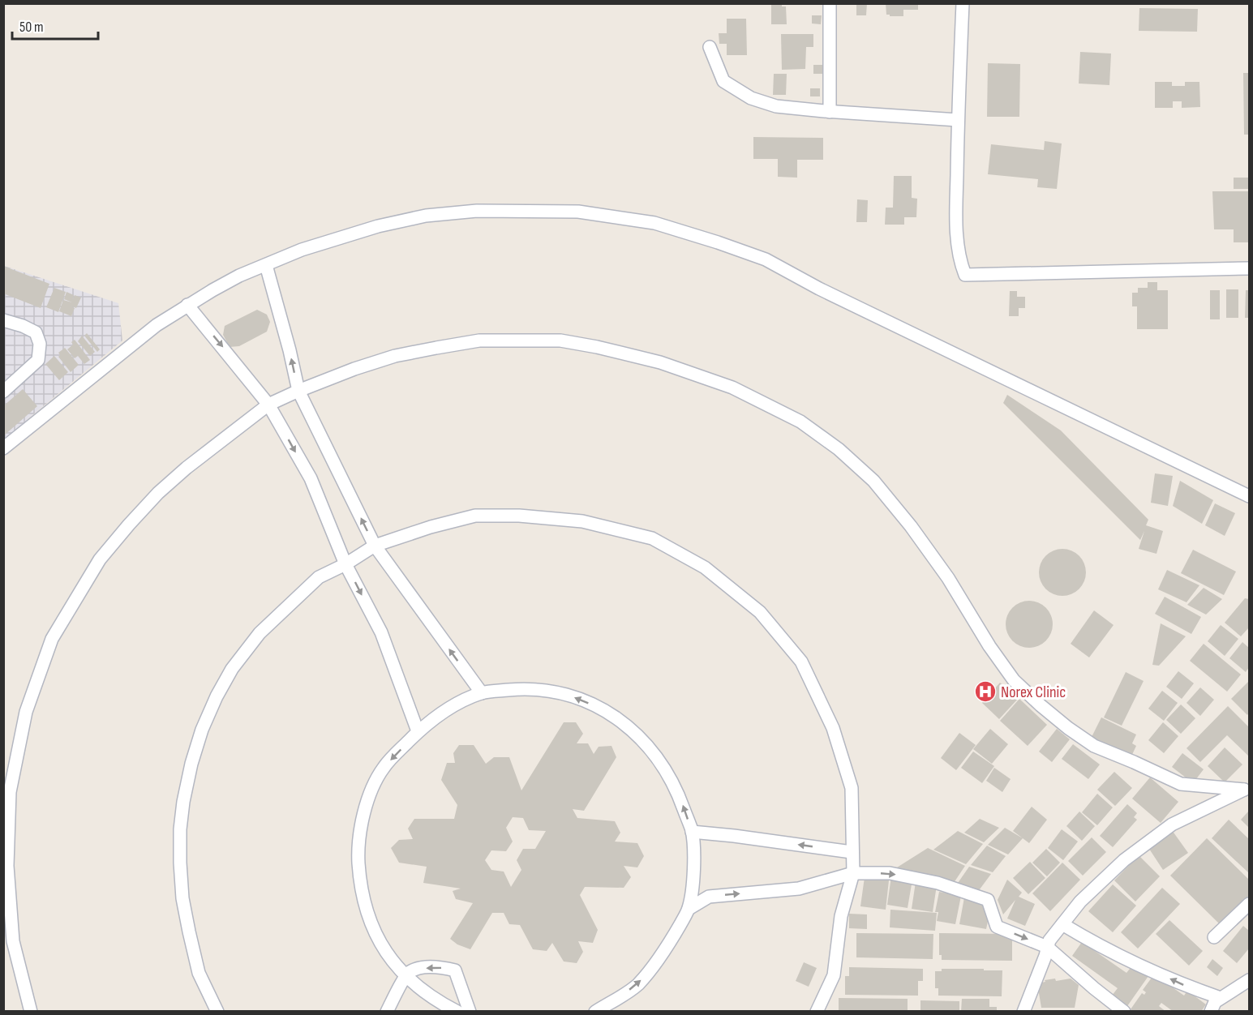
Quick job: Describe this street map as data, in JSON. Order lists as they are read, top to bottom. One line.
{"places":{"hospital":["Norex Clinic"]},"scale_bar":"50 m"}
